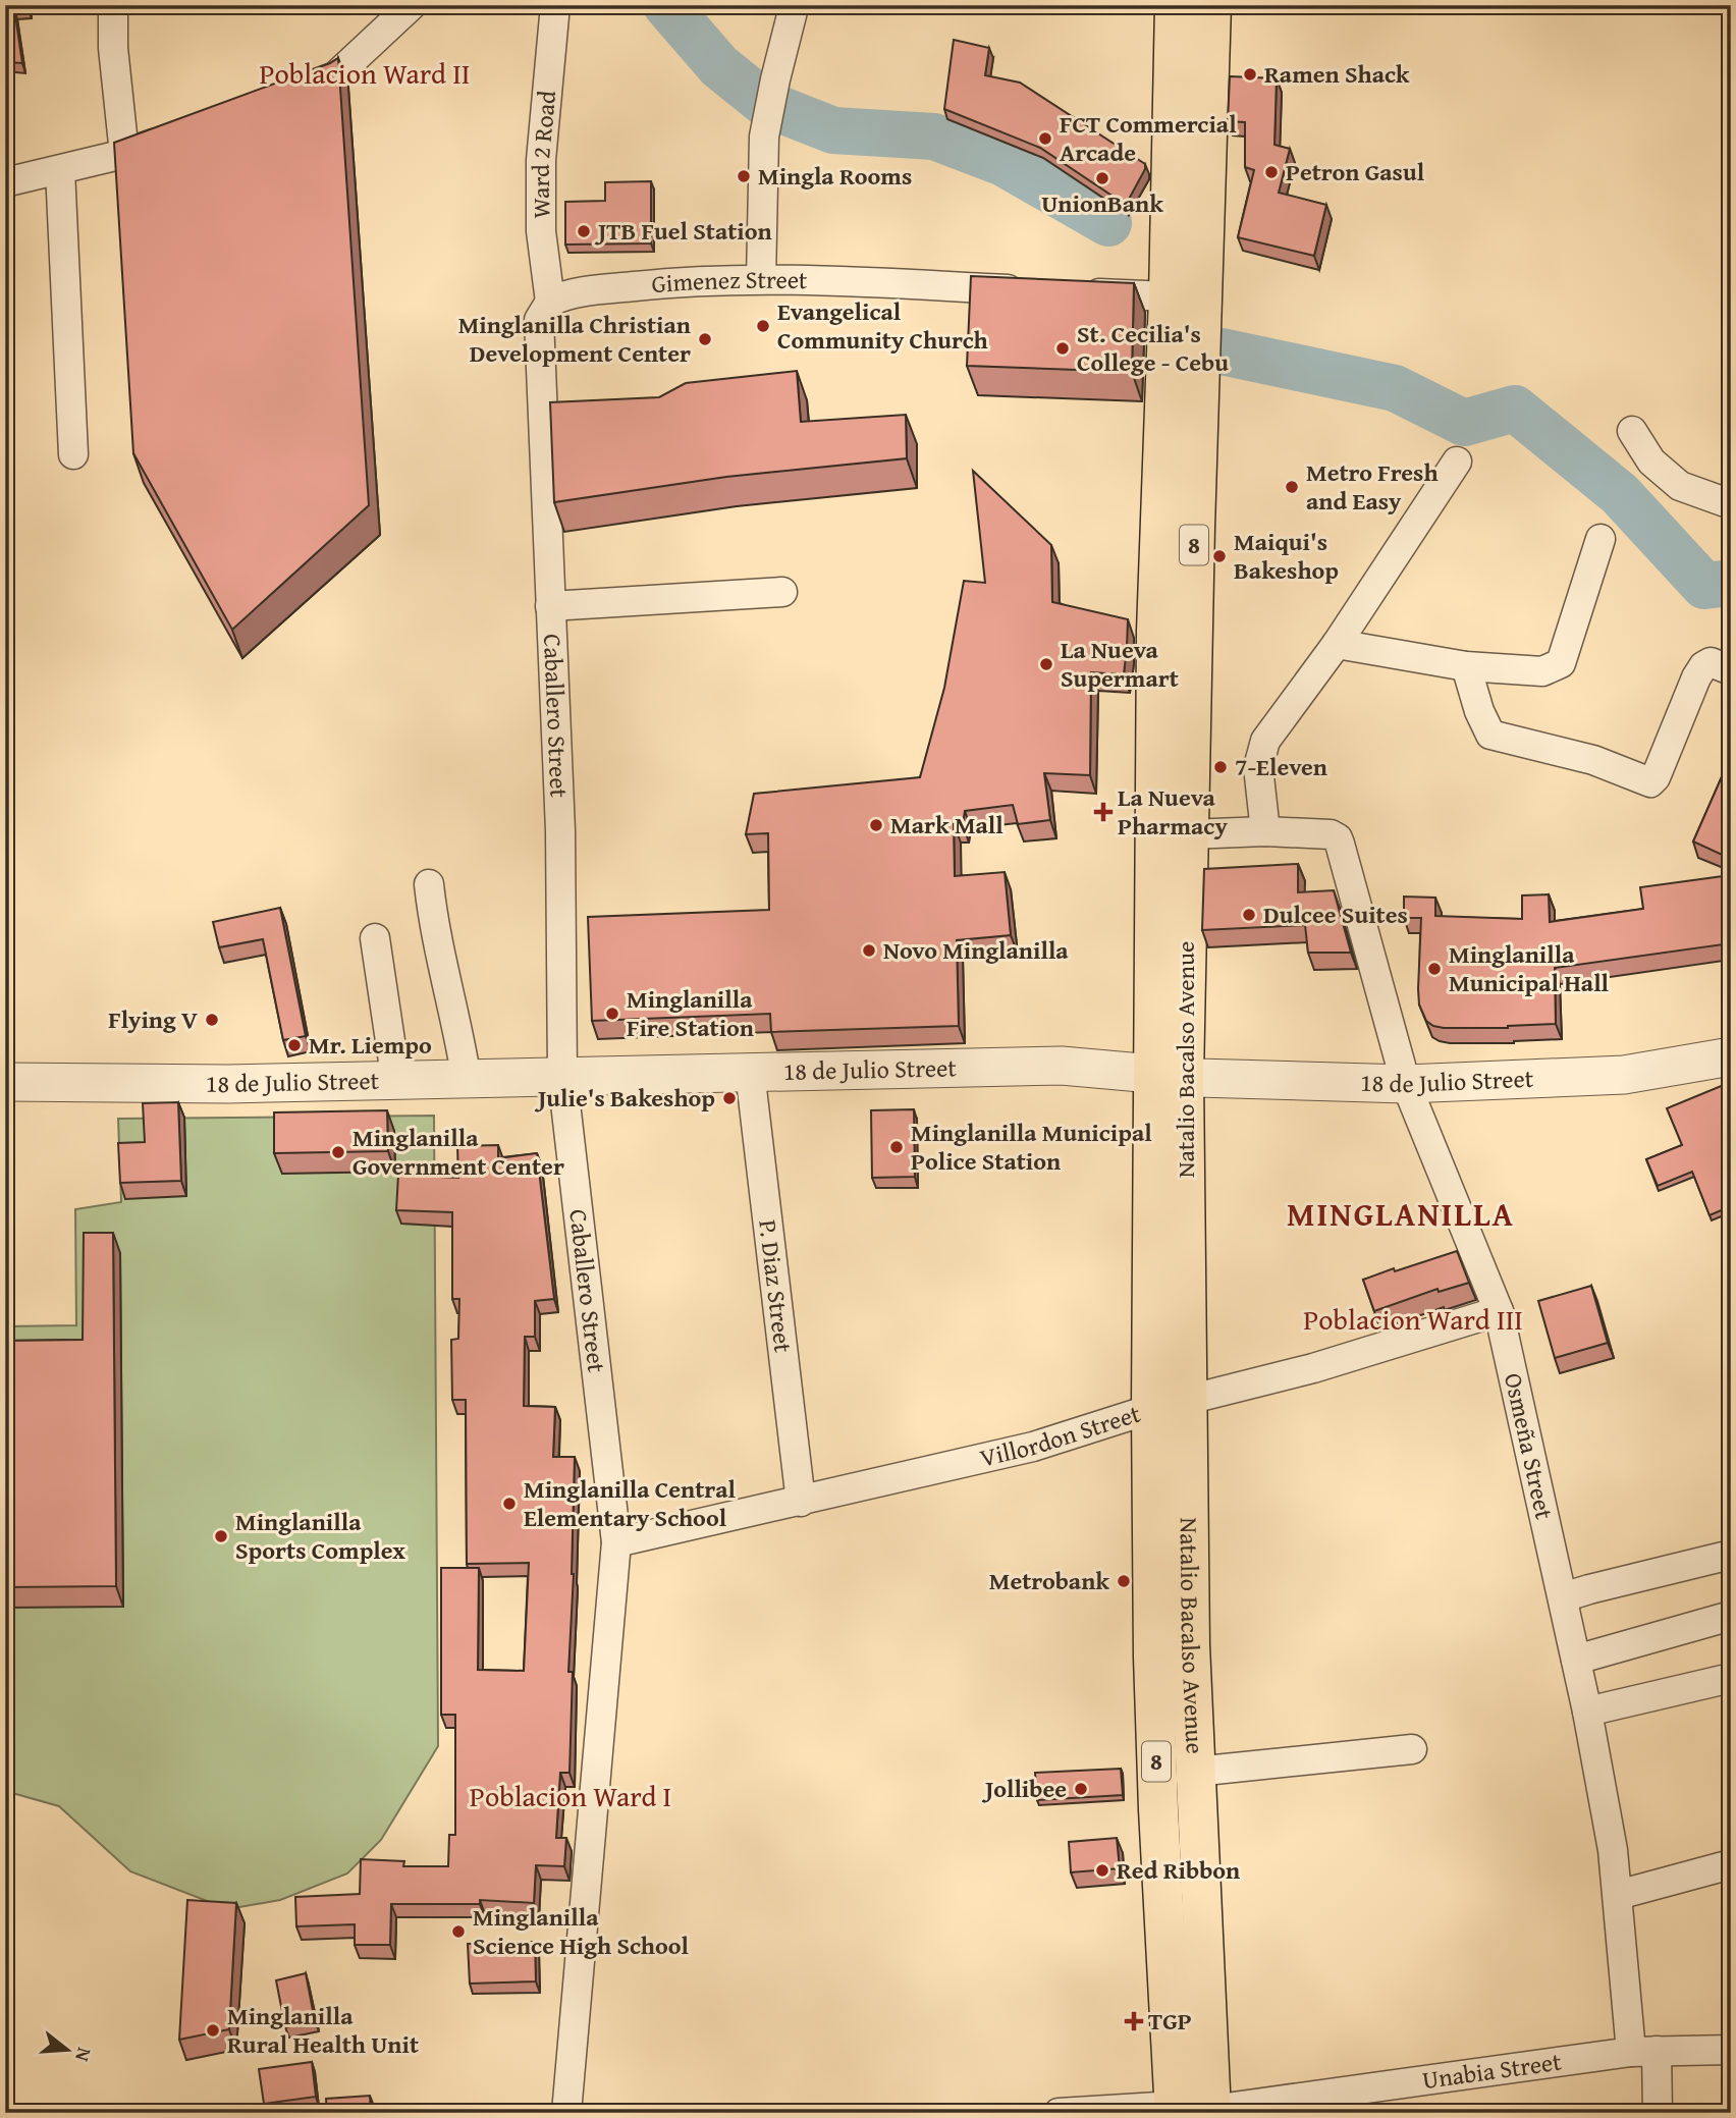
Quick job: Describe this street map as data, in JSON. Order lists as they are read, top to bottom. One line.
{"streets":{"highway":["8","Natalio Bacalso Avenue"],"street":["Ward 2 Road","Gimenez Street","Caballero Street","18 de Julio Street","P. Diaz Street","Villordon Street","Osmeña Street","Unabia Street"]},"crossings":[["Ward 2 Road","Gimenez Street"],["Ward 2 Road","Caballero Street"],["Gimenez Street","Caballero Street"],["Caballero Street","18 de Julio Street"],["Caballero Street","Villordon Street"],["Natalio Bacalso Avenue","18 de Julio Street"],["Natalio Bacalso Avenue","Villordon Street"],["Natalio Bacalso Avenue","Osmeña Street"],["Natalio Bacalso Avenue","Unabia Street"],["18 de Julio Street","P. Diaz Street"],["18 de Julio Street","Osmeña Street"],["P. Diaz Street","Villordon Street"],["Villordon Street","Osmeña Street"],["Osmeña Street","Unabia Street"]],"districts":["Poblacion Ward Ⅱ","MINGLANILLA","Poblacion Ward Ⅲ","Poblacion Ward Ⅰ"],"places":{"other":["Ramen Shack","FCT Commercial Arcade","Petron Gasul","Mingla Rooms","UnionBank","JTB Fuel Station","Evangelical Community Church","Minglanilla Christian Development Center","St. Cecilia's College - Cebu","Metro Fresh and Easy","Maiqui's Bakeshop","La Nueva Supermart","7-Eleven","Mark Mall","Dulcee Suites","Novo Minglanilla","Minglanilla Municipal Hall","Minglanilla Fire Station","Flying V","Mr. Liempo","Julie's Bakeshop","Minglanilla Municipal Police Station","Minglanilla Government Center","Minglanilla Central Elementary School","Minglanilla Sports Complex","Metrobank","Jollibee","Red Ribbon","Minglanilla Science High School","Minglanilla Rural Health Unit"],"health":["La Nueva Pharmacy","TGP"]},"north":"right"}
